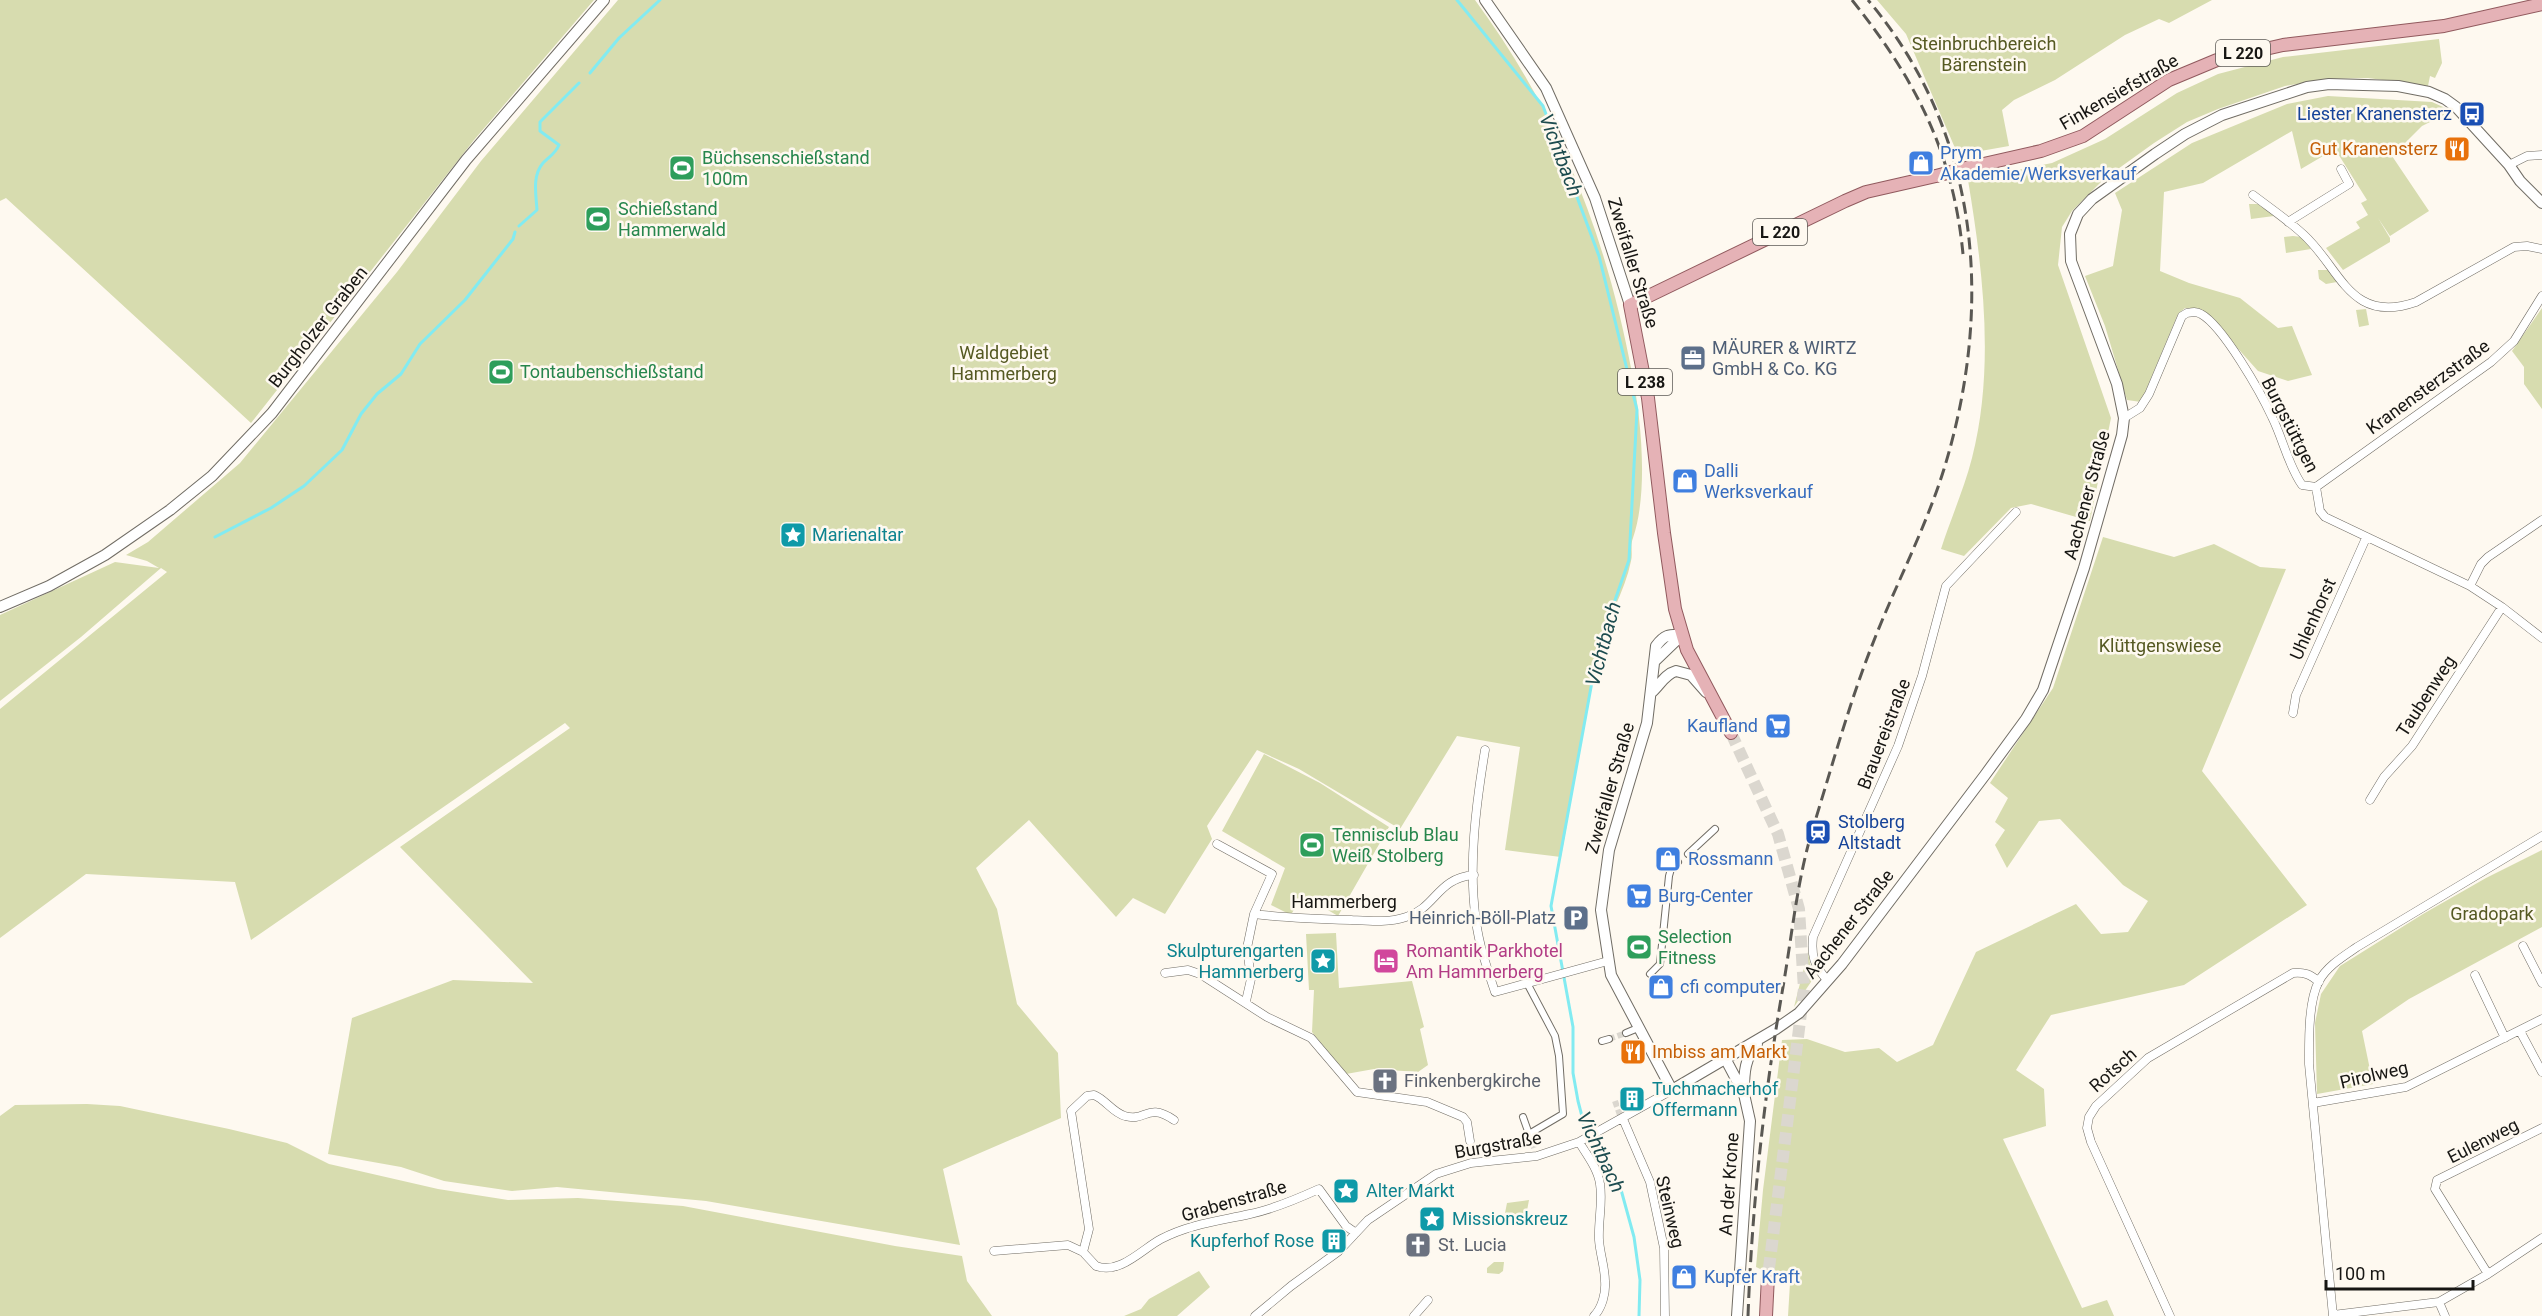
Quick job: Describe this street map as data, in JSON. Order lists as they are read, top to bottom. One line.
{"streets":{"main road":["L 220","Finkensiefstraße","Zweifaller Straße","L 238"],"street":["Burgholzer Graben","Kranensterzstraße","Burgstüttgen","Aachener Straße","Uhlenhorst","Taubenweg","Brauereistraße","Hammerberg","Rotsch","Pirolweg","Eulenweg","Burgstraße","An der Krone","Grabenstraße","Steinweg"]},"crossings":[["Finkensiefstraße","Zweifaller Straße"],["Zweifaller Straße","L 238"],["Zweifaller Straße","Aachener Straße"],["Kranensterzstraße","Burgstüttgen"],["Burgstüttgen","Aachener Straße"],["Burgstüttgen","Uhlenhorst"],["Burgstüttgen","Taubenweg"],["Aachener Straße","Brauereistraße"],["Aachener Straße","Burgstraße"],["Aachener Straße","An der Krone"],["Aachener Straße","Steinweg"],["Burgstraße","Grabenstraße"],["Burgstraße","Steinweg"]],"water":["Vichtbach"],"parks":["Steinbruchbereich Bärenstein","Waldgebiet Hammerberg","Klüttgenswiese","Gradopark"],"places":{"bus stop":["Liester Kranensterz"],"restaurant":["Gut Kranensterz","Imbiss am Markt"],"shop":["Prym Akademie/Werksverkauf","Dalli Werksverkauf","Rossmann","cfi computer","Kupfer Kraft"],"sports":["Büchsenschießstand 100m","Schießstand Hammerwald","Tontaubenschießstand","Tennisclub Blau Weiß Stolberg","Selection Fitness"],"office":["MÄURER & WIRTZ GmbH & Co. KG"],"place":["Marienaltar","Skulpturengarten Hammerberg","Alter Markt","Missionskreuz"],"supermarket":["Kaufland","Burg-Center"],"station":["Stolberg Altstadt"],"parking":["Heinrich-Böll-Platz"],"hotel":["Romantik Parkhotel Am Hammerberg"],"church":["Finkenbergkirche","St. Lucia"],"building":["Tuchmacherhof Offermann","Kupferhof Rose"]},"scale_bar":"100 m"}
